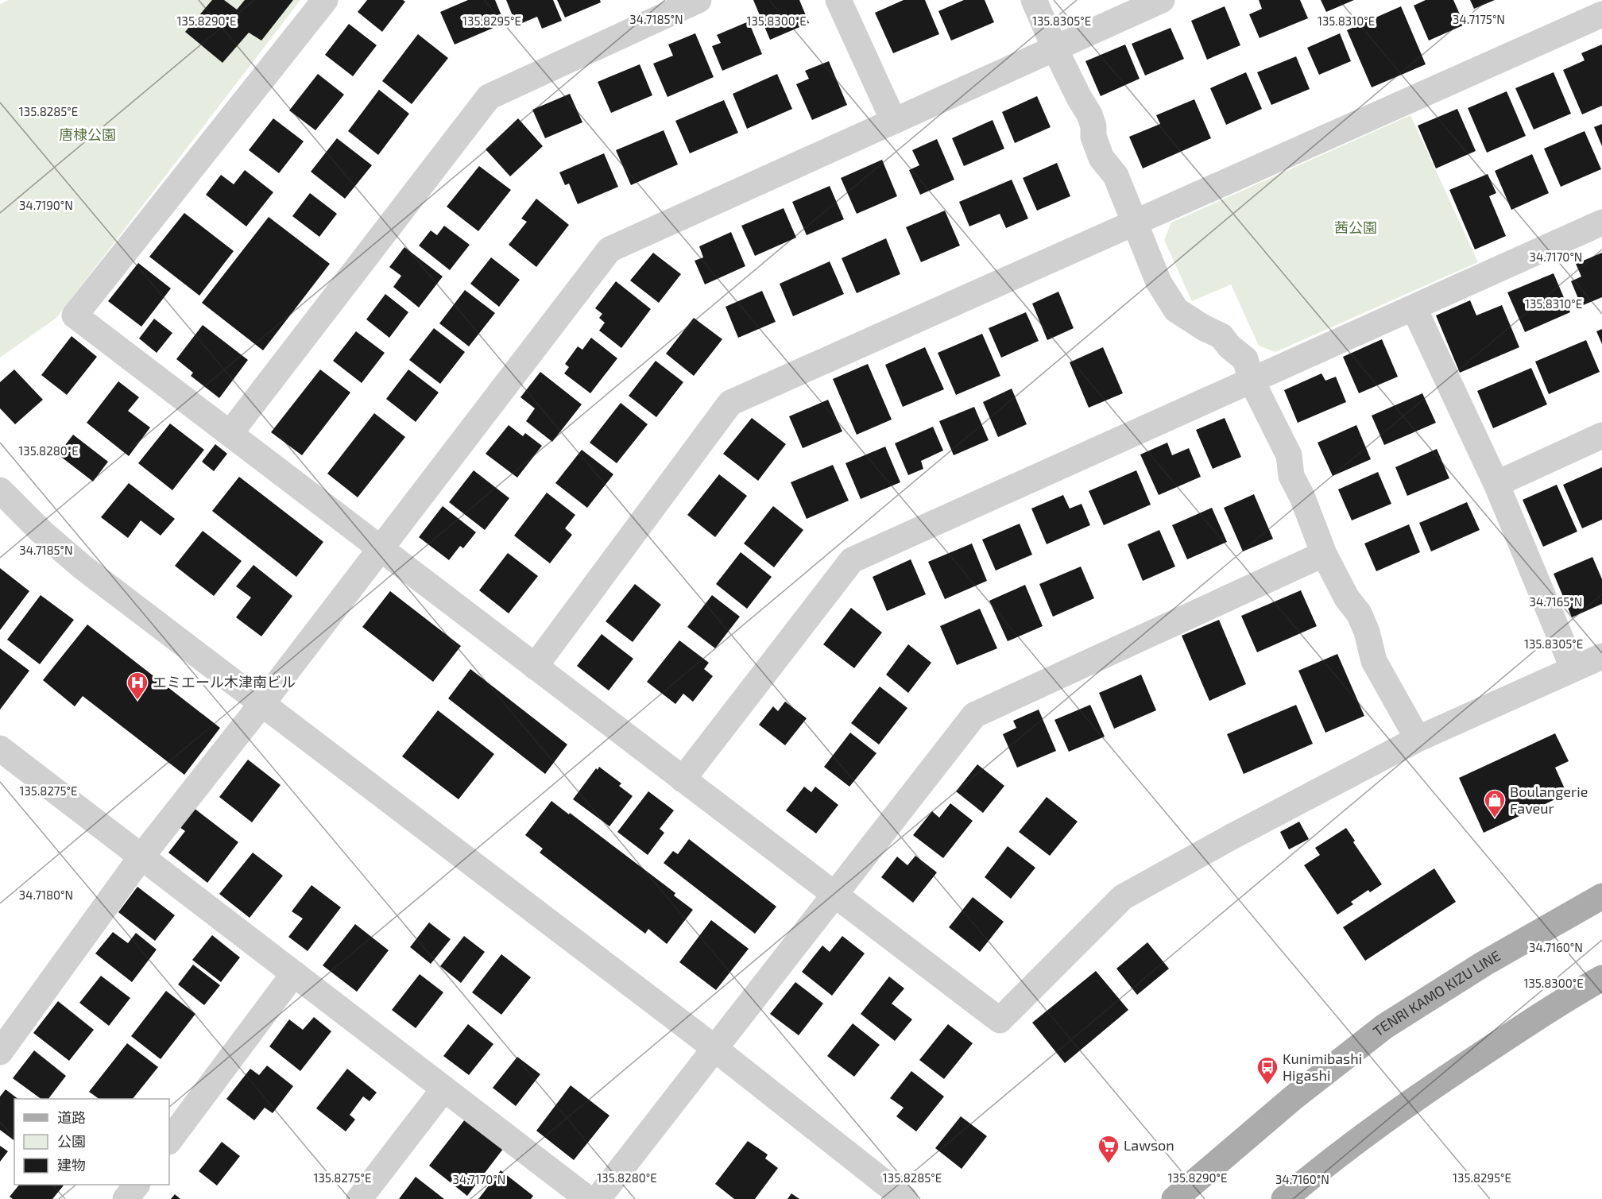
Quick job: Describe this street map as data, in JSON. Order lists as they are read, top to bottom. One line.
{"streets":{"main road":["TENRI KAMO KIZU LINE"]},"parks":["唐棣公園","茜公園"],"places":{"hospital":["エミエール木津南ビル"],"shop":["Boulangerie Faveur"],"bus stop":["Kunimibashi Higashi"],"supermarket":["Lawson"]},"legend":["道路","公園","建物"],"coordinates":["34.7185°N","34.7175°N","135.8290°E","135.8295°E","135.8300°E","135.8305°E","135.8310°E","135.8285°E","34.7190°N","34.7170°N","135.8280°E","34.7165°N","135.8275°E","34.7180°N","34.7160°N"]}
